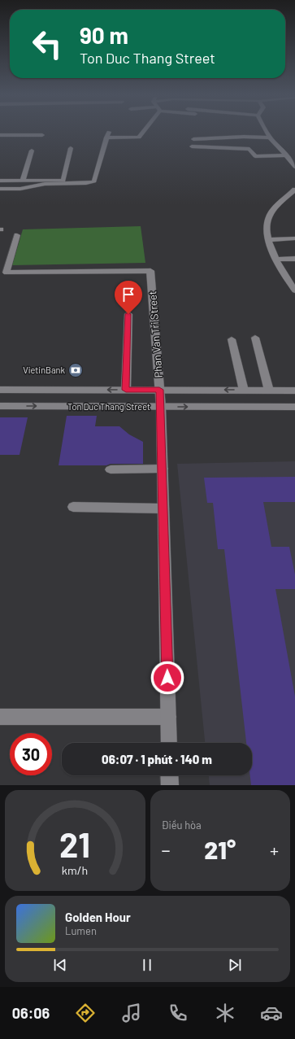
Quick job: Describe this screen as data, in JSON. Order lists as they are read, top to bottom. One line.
{"streets":{"street":["Phan Van Tri Street","Ton Duc Thang Street"]},"crossings":[["Phan Van Tri Street","Ton Duc Thang Street"]],"places":{"bank":["VietinBank"]},"page":{"turn":["90 m","Ton Duc Thang Street"],"limit":"30","trip":"06:07 · 1 phút · 140 m","tile":"Điều hòa","heat":["−","21°","+"],"song":["Golden Hour","Lumen"],"tabs":"06:06","gauge":["21","km/h"]}}
